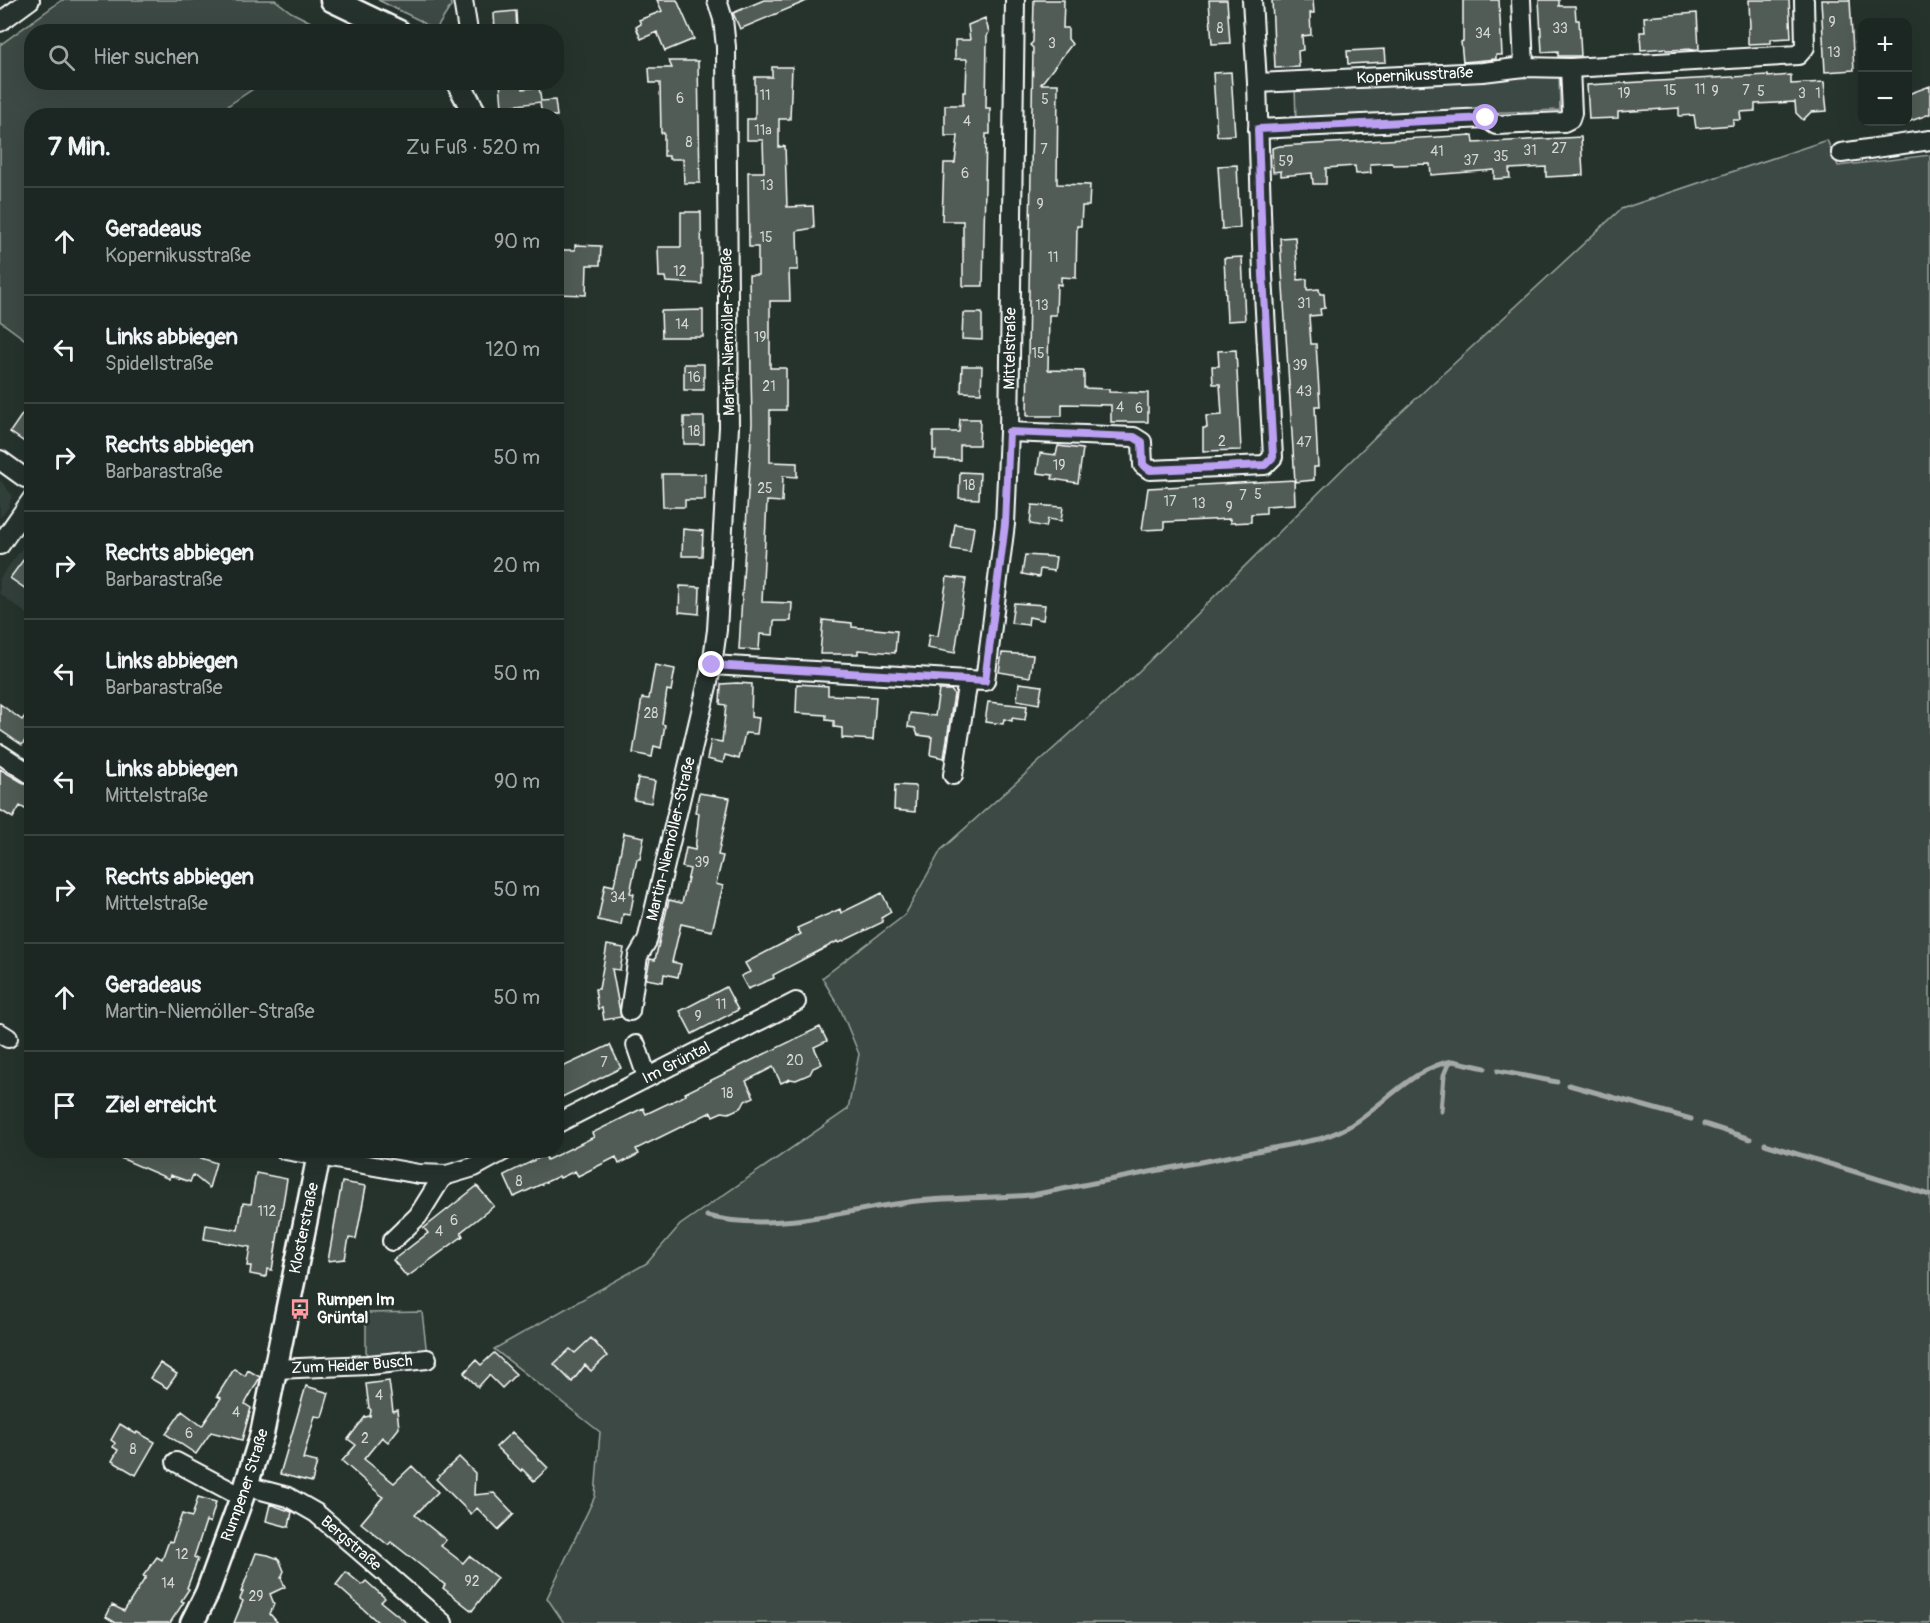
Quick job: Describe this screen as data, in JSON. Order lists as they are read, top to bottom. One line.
{"streets":{"main road":["Klosterstraße","Rumpener Straße"],"street":["Kopernikusstraße","Martin-Niemöller-Straße","Mittelstraße","Im Grüntal","Zum Heider Busch","Bergstraße"]},"crossings":[["Klosterstraße","Rumpener Straße"],["Zum Heider Busch","Rumpener Straße"],["Rumpener Straße","Bergstraße"]],"places":{"bus stop":["Rumpen Im Grüntal"]},"house_numbers":["9","8","33","34","3","13","11","15","7","9","5","19","3","1","11","6","5","4","11a","8","27","7","31","41","35","37","59","6","13","9","15","11","12","31","13","14","19","15","39","16","21","43","4","6","18","2","47","19","18","25","5","7","17","13","9","28","39","34","11","9","20","7","18","8","112","6","4","4","4","6","2","8","12","92","14","29"],"page":{"map_buttons":["+","−"],"search":"Hier suchen","heading":["7 Min.","Zu Fuß · 520 m"],"list":[["Geradeaus","Kopernikusstraße","90 m"],["Links abbiegen","Spidellstraße","120 m"],["Rechts abbiegen","Barbarastraße","50 m"],["Rechts abbiegen","Barbarastraße","20 m"],["Links abbiegen","Barbarastraße","50 m"],["Links abbiegen","Mittelstraße","90 m"],["Rechts abbiegen","Mittelstraße","50 m"],["Geradeaus","Martin-Niemöller-Straße","50 m"],"Ziel erreicht"]}}
